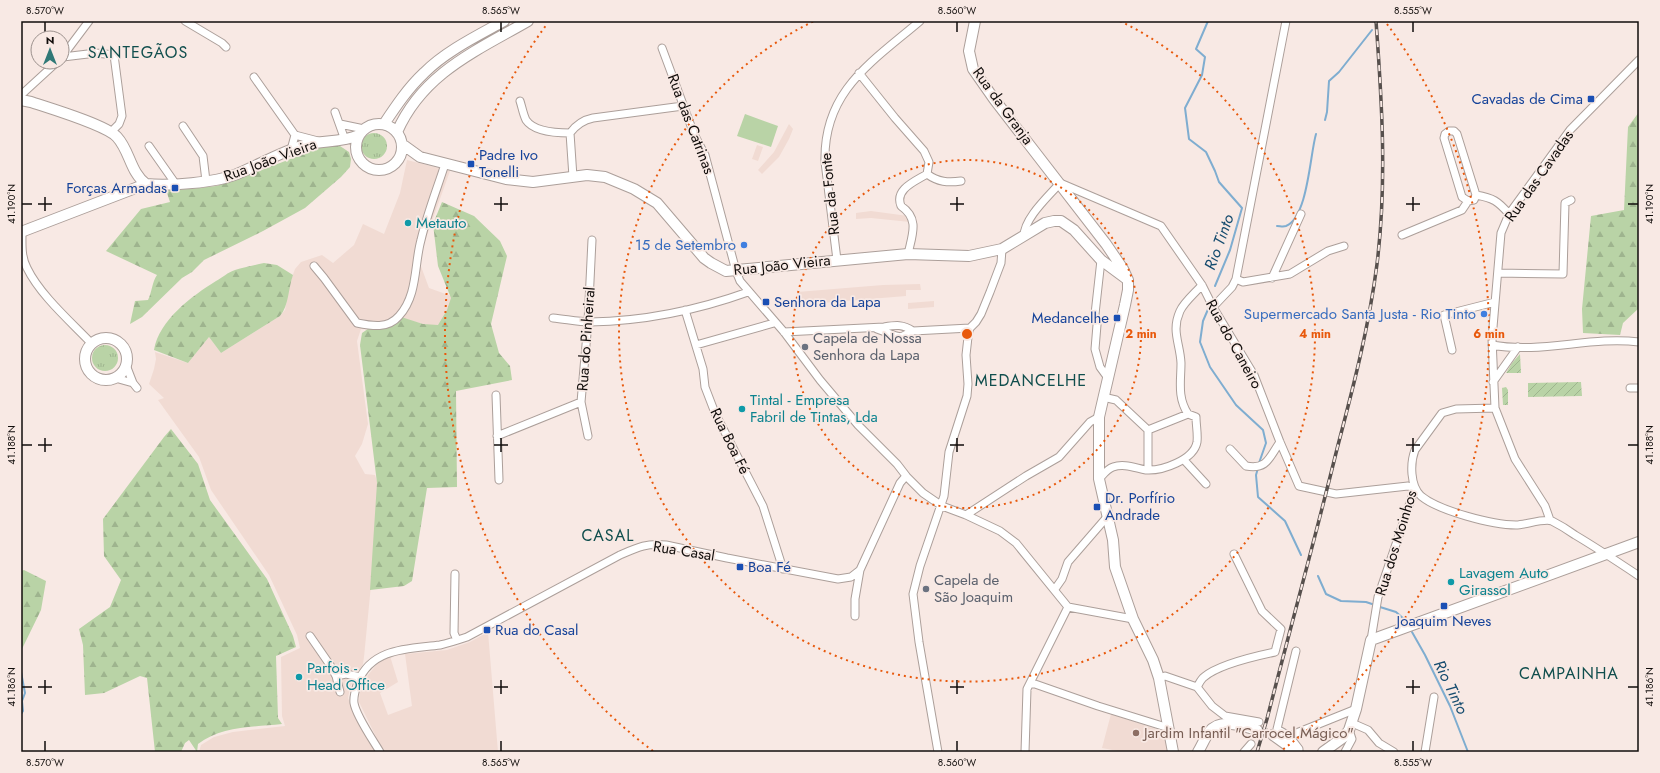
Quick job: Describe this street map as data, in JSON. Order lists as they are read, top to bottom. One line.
{"streets":{"street":["Rua da Granja","Rua das Catrinas","Rua João Vieira","Rua das Cavadas","Rua da Fonte","Rua do Pinheiral","Rua do Caneiro","Rua Boa Fé","Rua dos Moinhos","Rua Casal"]},"crossings":[["Rua da Granja","Rua João Vieira"],["Rua da Granja","Rua do Caneiro"],["Rua das Catrinas","Rua João Vieira"],["Rua João Vieira","Rua da Fonte"],["Rua das Cavadas","Rua dos Moinhos"],["Rua do Caneiro","Rua dos Moinhos"],["Rua Boa Fé","Rua Casal"]],"districts":["SANTEGÃOS","MEDANCELHE","CASAL","CAMPAINHA"],"water":["Rio Tinto"],"places":{"transit":["Cavadas de Cima","Padre Ivo Tonelli","Forças Armadas","Senhora da Lapa","Medancelhe","Dr. Porfírio Andrade","Boa Fé","Joaquim Neves","Rua do Casal"],"other":["Metauto","15 de Setembro","Supermercado Santa Justa - Rio Tinto","Capela de Nossa Senhora da Lapa","Tintal - Empresa Fabril de Tintas, Lda","Lavagem Auto Girassol","Capela de São Joaquim","Parfois - Head Office","Jardim Infantil \"Carrocel Mágico\""]},"north":"top","coordinates":["8.570°W","8.565°W","8.560°W","8.555°W","41.190°N","41.188°N","41.186°N"],"rings":["2 min","4 min","6 min"]}
